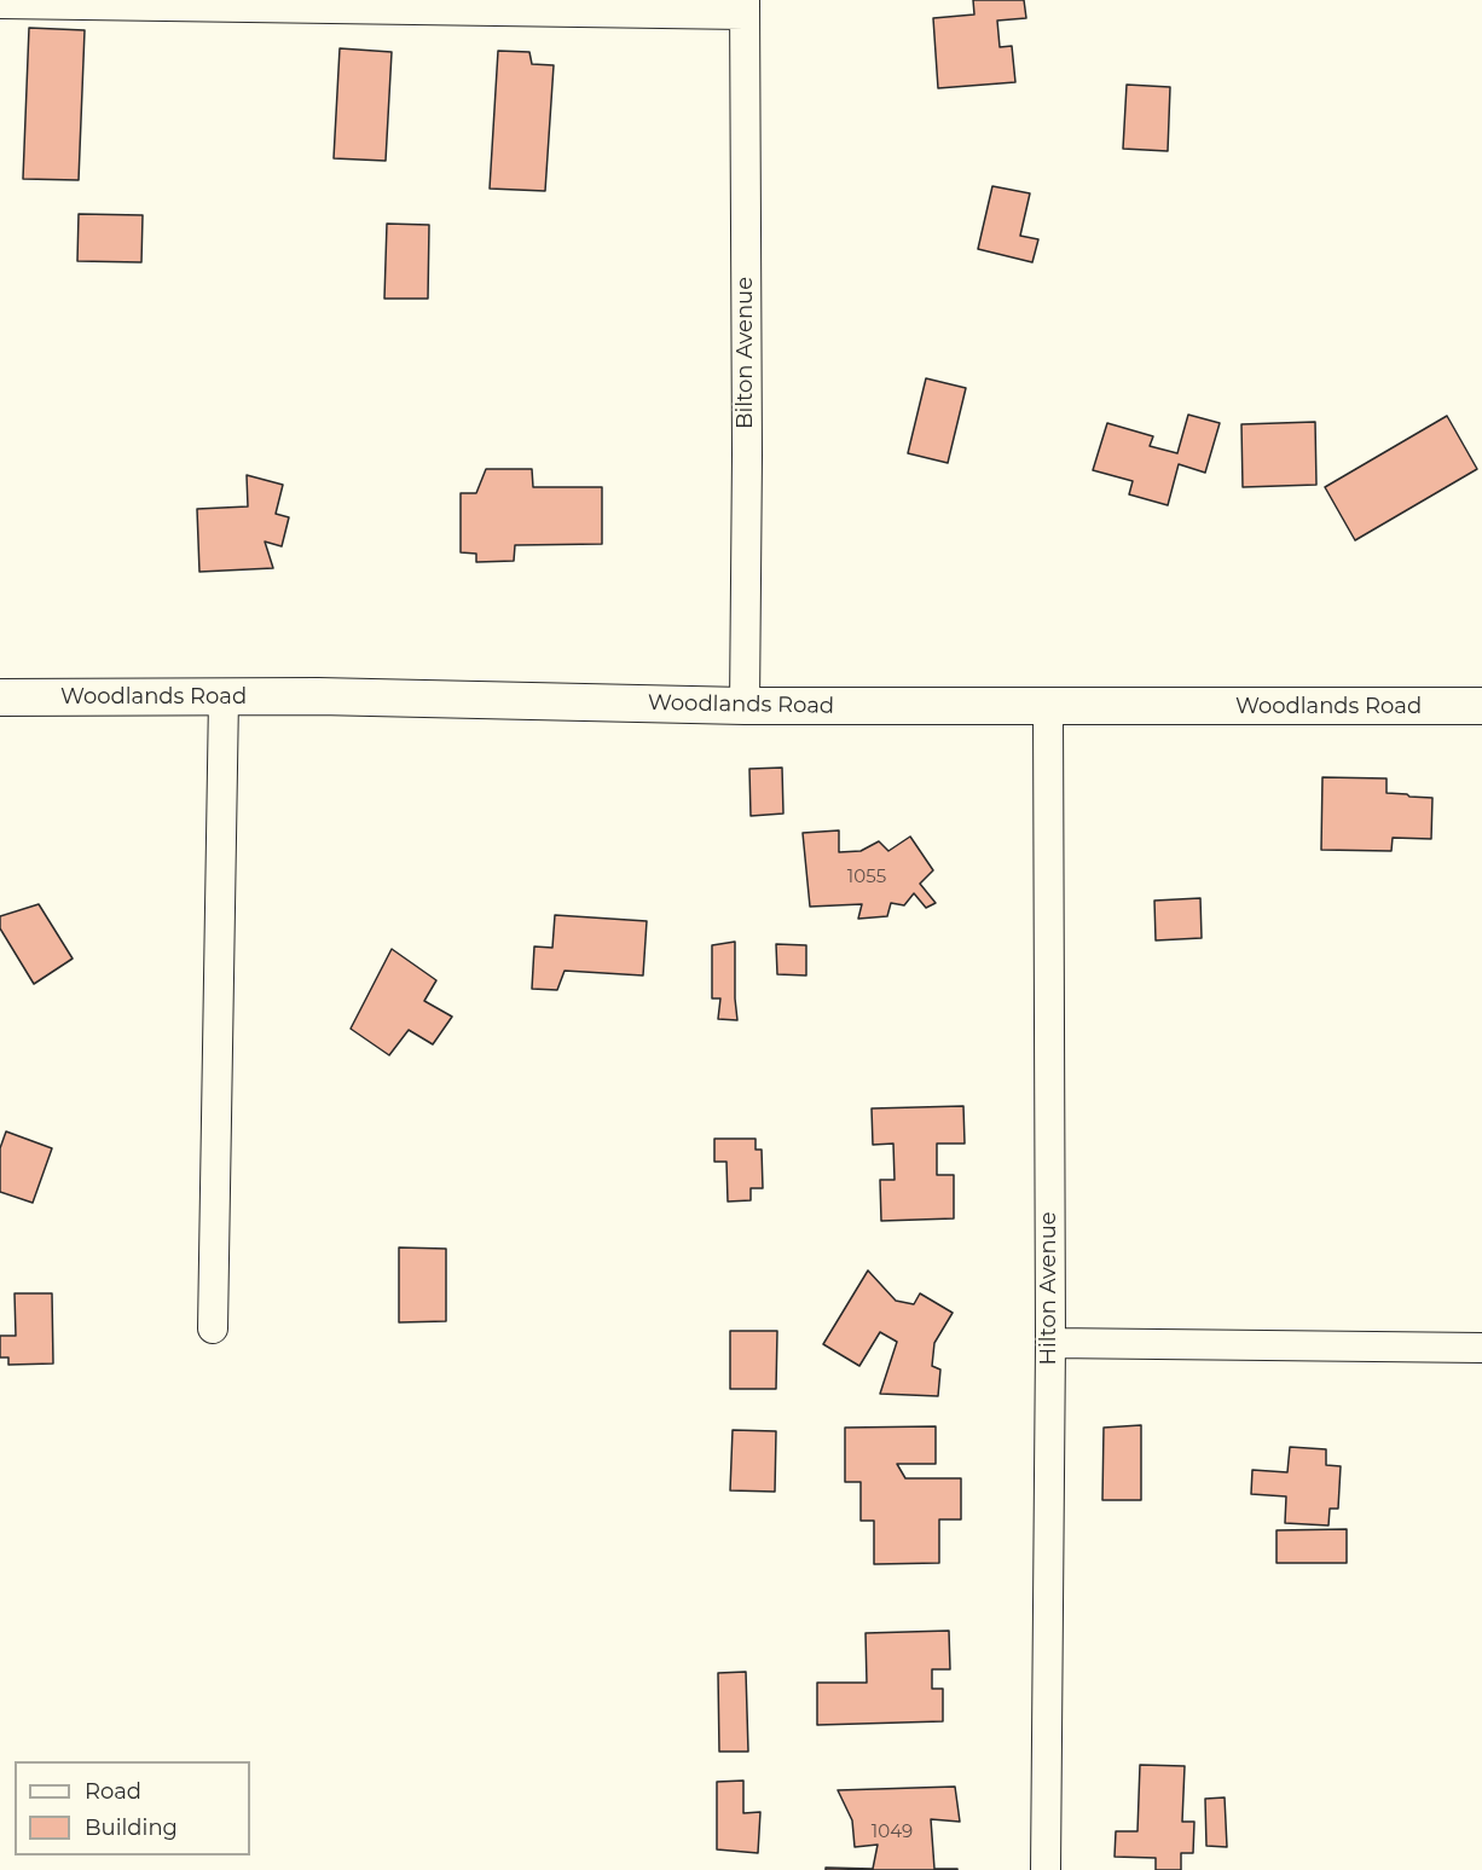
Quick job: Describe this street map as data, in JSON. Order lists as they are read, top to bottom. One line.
{"streets":{"street":["Bilton Avenue","Woodlands Road","Hilton Avenue"]},"crossings":[["Bilton Avenue","Woodlands Road"],["Woodlands Road","Hilton Avenue"]],"house_numbers":["1055","1049"],"legend":["Road","Building"]}
